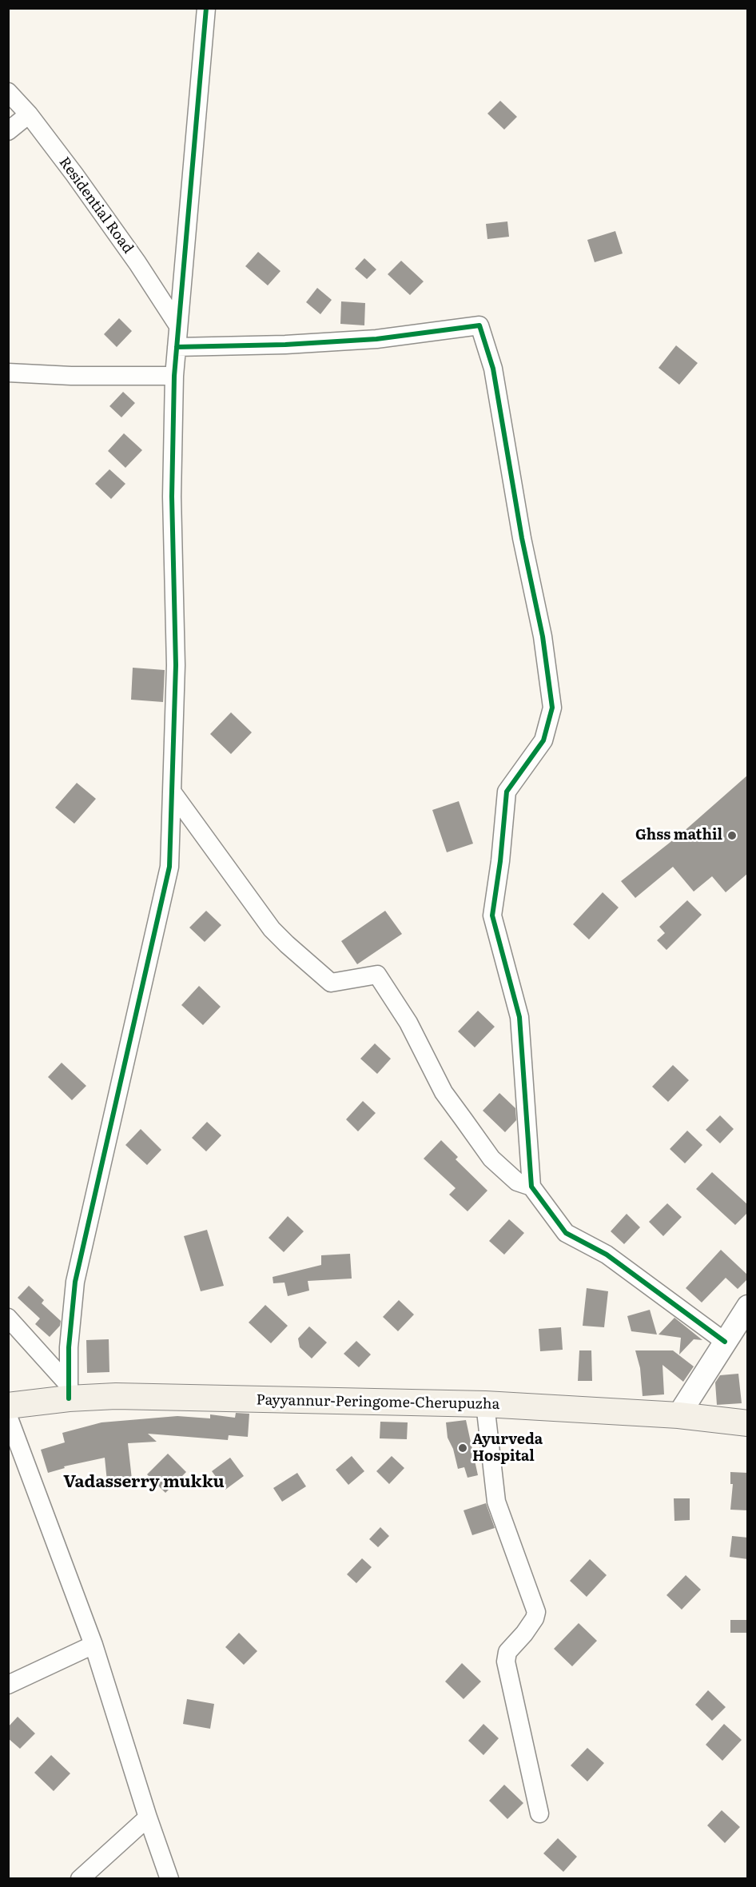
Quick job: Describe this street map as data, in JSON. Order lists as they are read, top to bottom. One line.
{"streets":{"main road":["Payyannur-Peringome-Cherupuzha"],"street":["Residential Road"]},"districts":["Vadasserry mukku"],"places":["Ghss mathil","Ayurveda Hospital"]}
